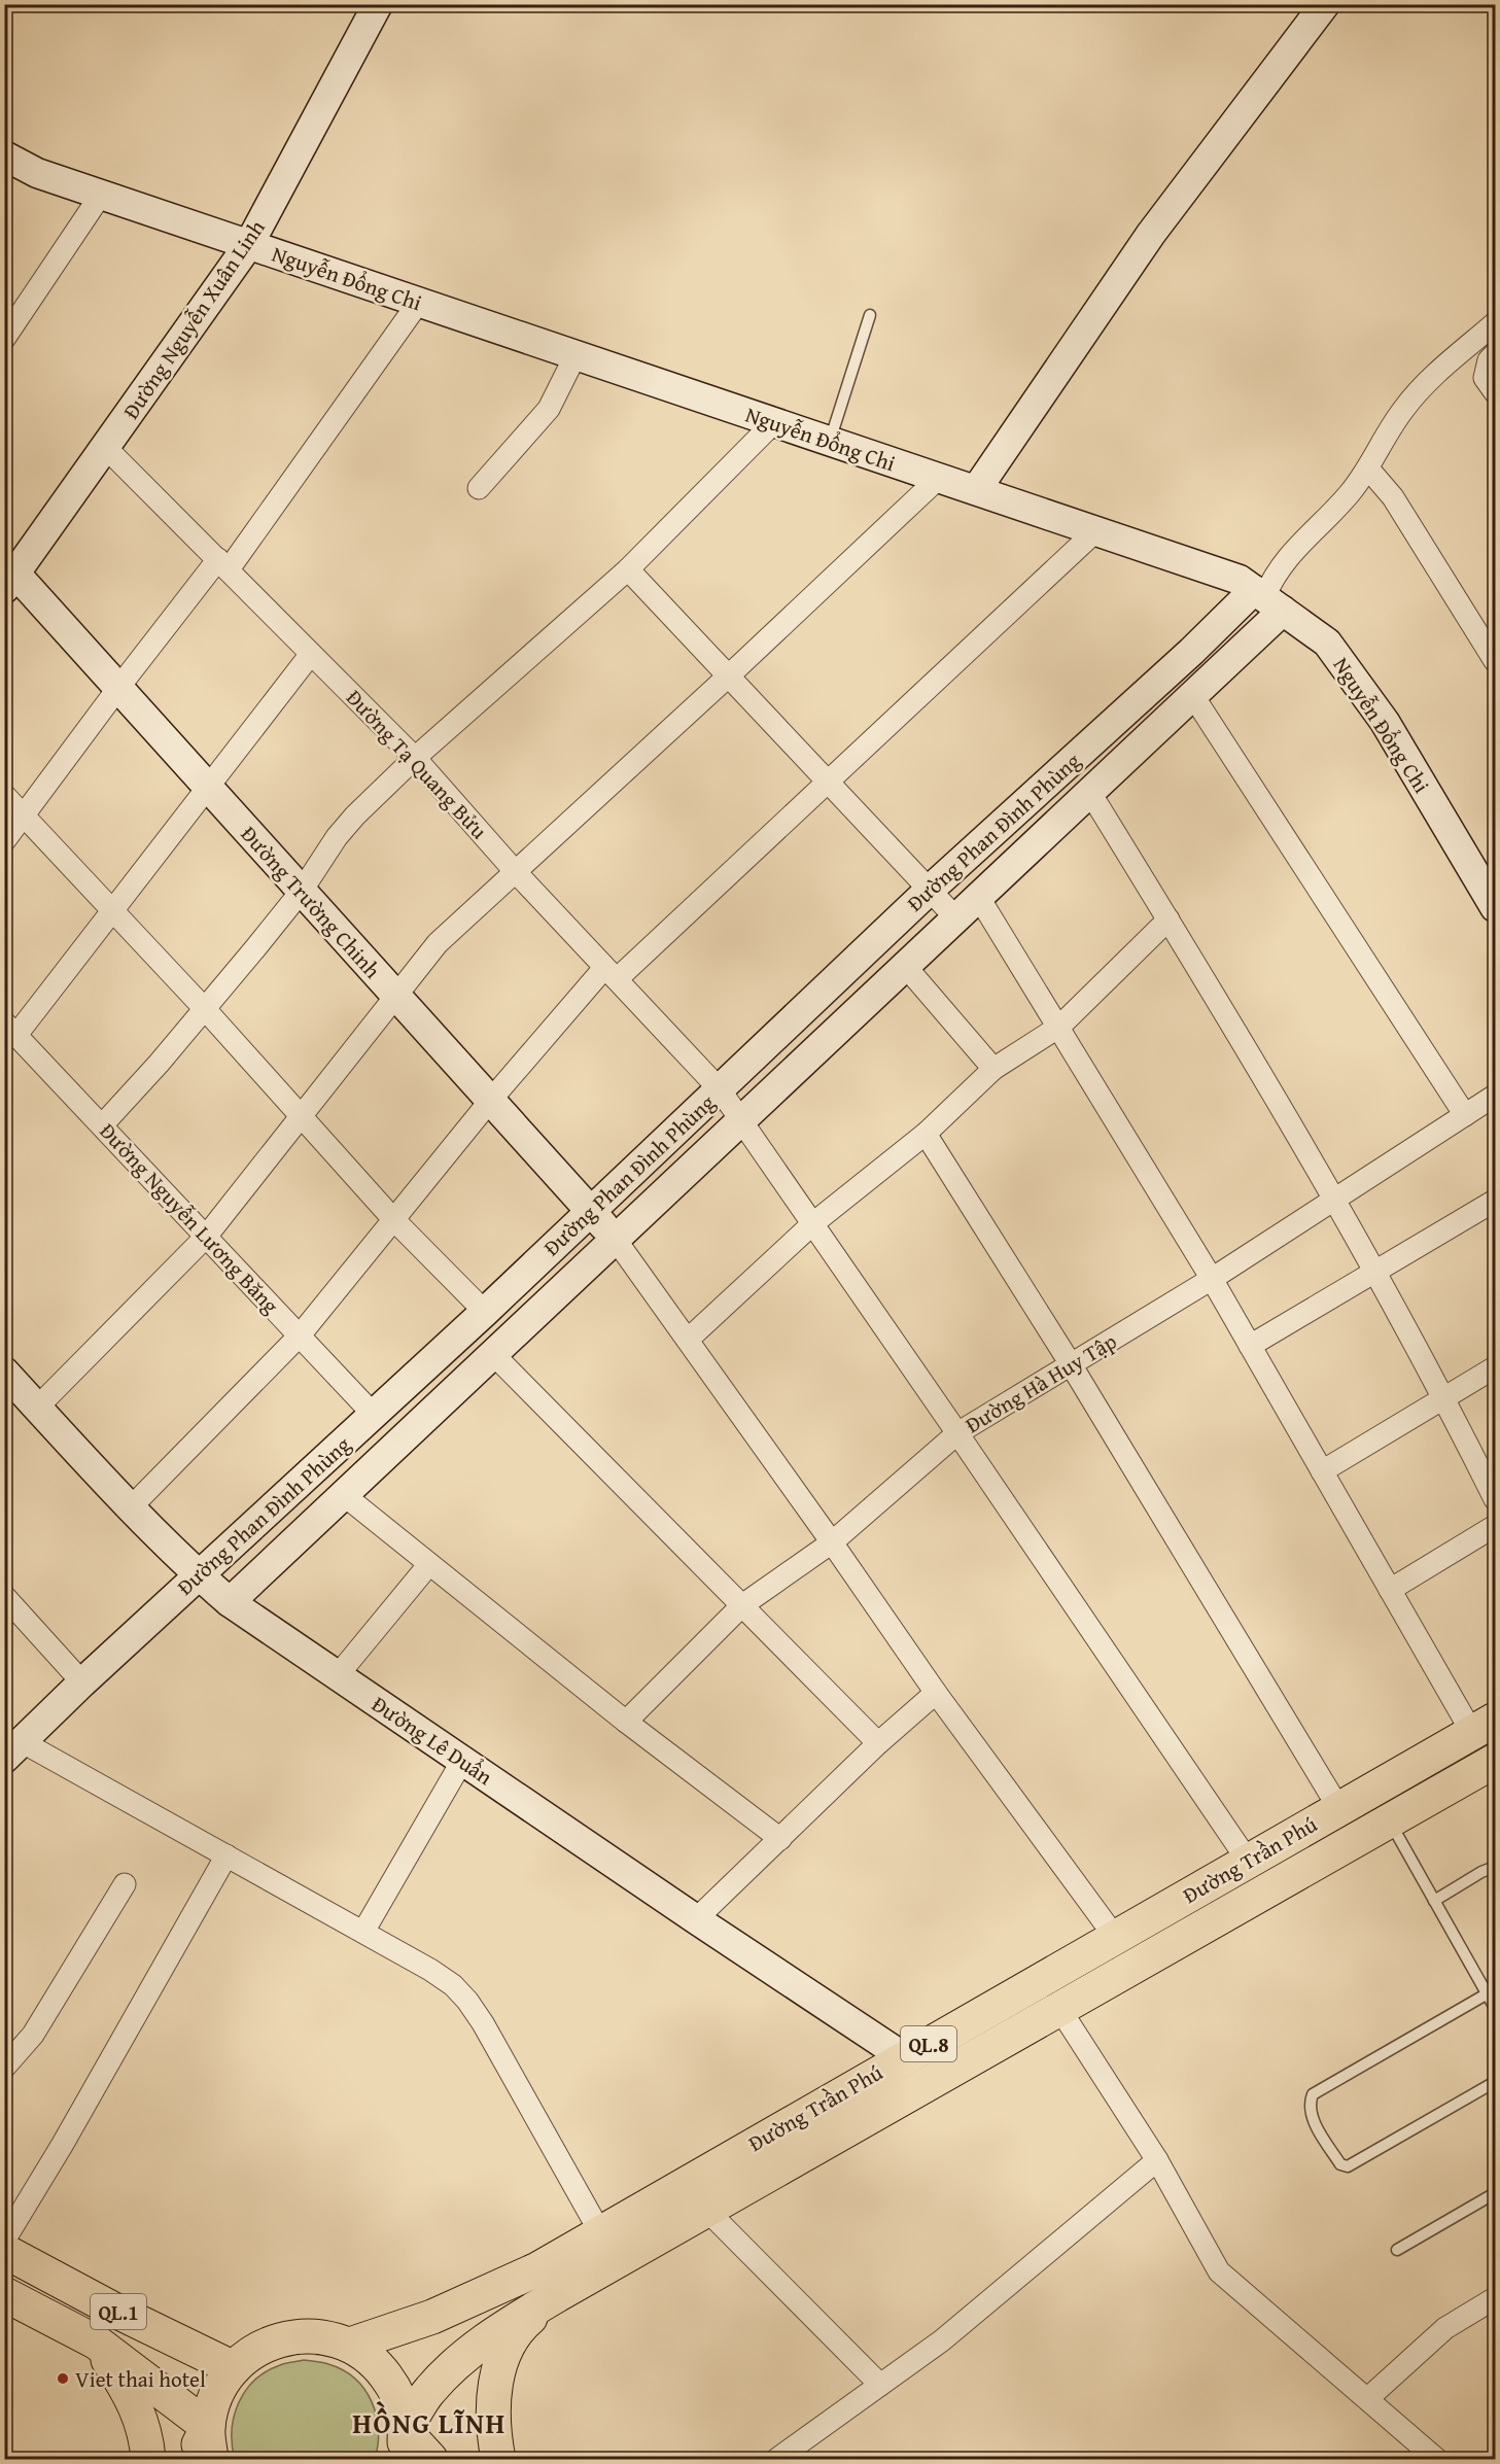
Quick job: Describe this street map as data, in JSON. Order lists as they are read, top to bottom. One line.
{"streets":{"highway":["Đường Trần Phú","QL.8","QL.1"],"street":["Nguyễn Đổng Chi","Đường Nguyễn Xuân Linh","Đường Tạ Quang Bửu","Đường Phan Đình Phùng","Đường Trường Chinh","Đường Nguyễn Lương Băng","Đường Hà Huy Tập","Đường Lê Duẩn"]},"crossings":[["Nguyễn Đổng Chi","Đường Nguyễn Xuân Linh"],["Nguyễn Đổng Chi","Đường Phan Đình Phùng"],["Đường Nguyễn Xuân Linh","Đường Tạ Quang Bửu"],["Đường Nguyễn Xuân Linh","Đường Trường Chinh"],["Đường Tạ Quang Bửu","Đường Phan Đình Phùng"],["Đường Tạ Quang Bửu","Đường Hà Huy Tập"],["Đường Tạ Quang Bửu","Đường Trần Phú"],["Đường Phan Đình Phùng","Đường Trường Chinh"],["Đường Phan Đình Phùng","Đường Nguyễn Lương Băng"],["Đường Phan Đình Phùng","Đường Lê Duẩn"],["Đường Lê Duẩn","Đường Trần Phú"]],"districts":["HỒNG LĨNH"],"places":["Viet thai hotel"]}
